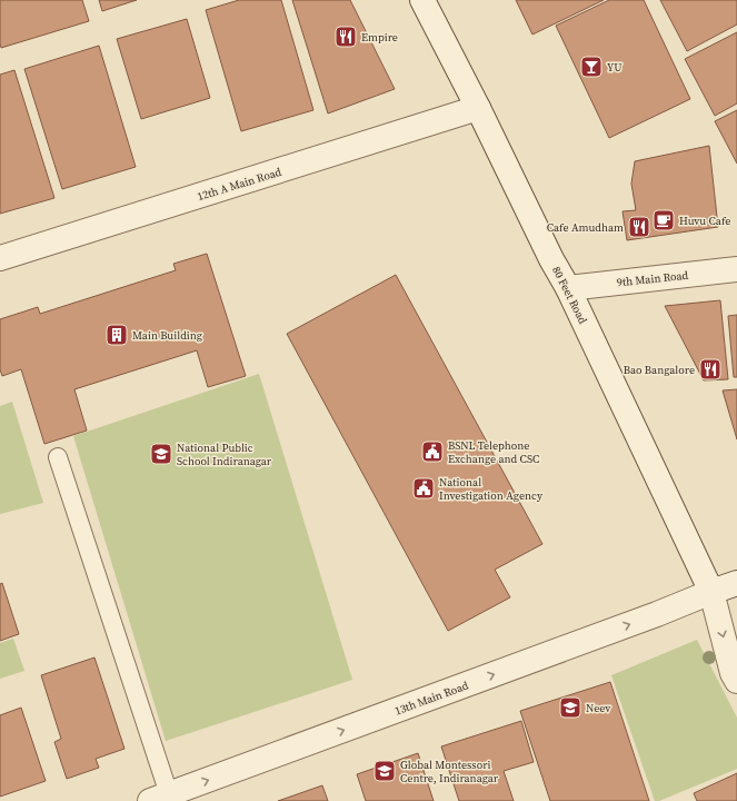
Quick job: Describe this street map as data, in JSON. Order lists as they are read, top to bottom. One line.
{"streets":{"street":["12th A Main Road","9th Main Road","80 Feet Road","13th Main Road"]},"crossings":[["12th A Main Road","80 Feet Road"],["9th Main Road","80 Feet Road"],["80 Feet Road","13th Main Road"]],"one_way":["13th Main Road"],"places":{"restaurant":["Empire","Cafe Amudham","Bao Bangalore"],"bar":["YU"],"cafe":["Huvu Cafe"],"building":["Main Building"],"public building":["BSNL Telephone Exchange and CSC","National Investigation Agency"],"school or university":["National Public School Indiranagar","Neev","Global Montessori Centre, Indiranagar"]}}
